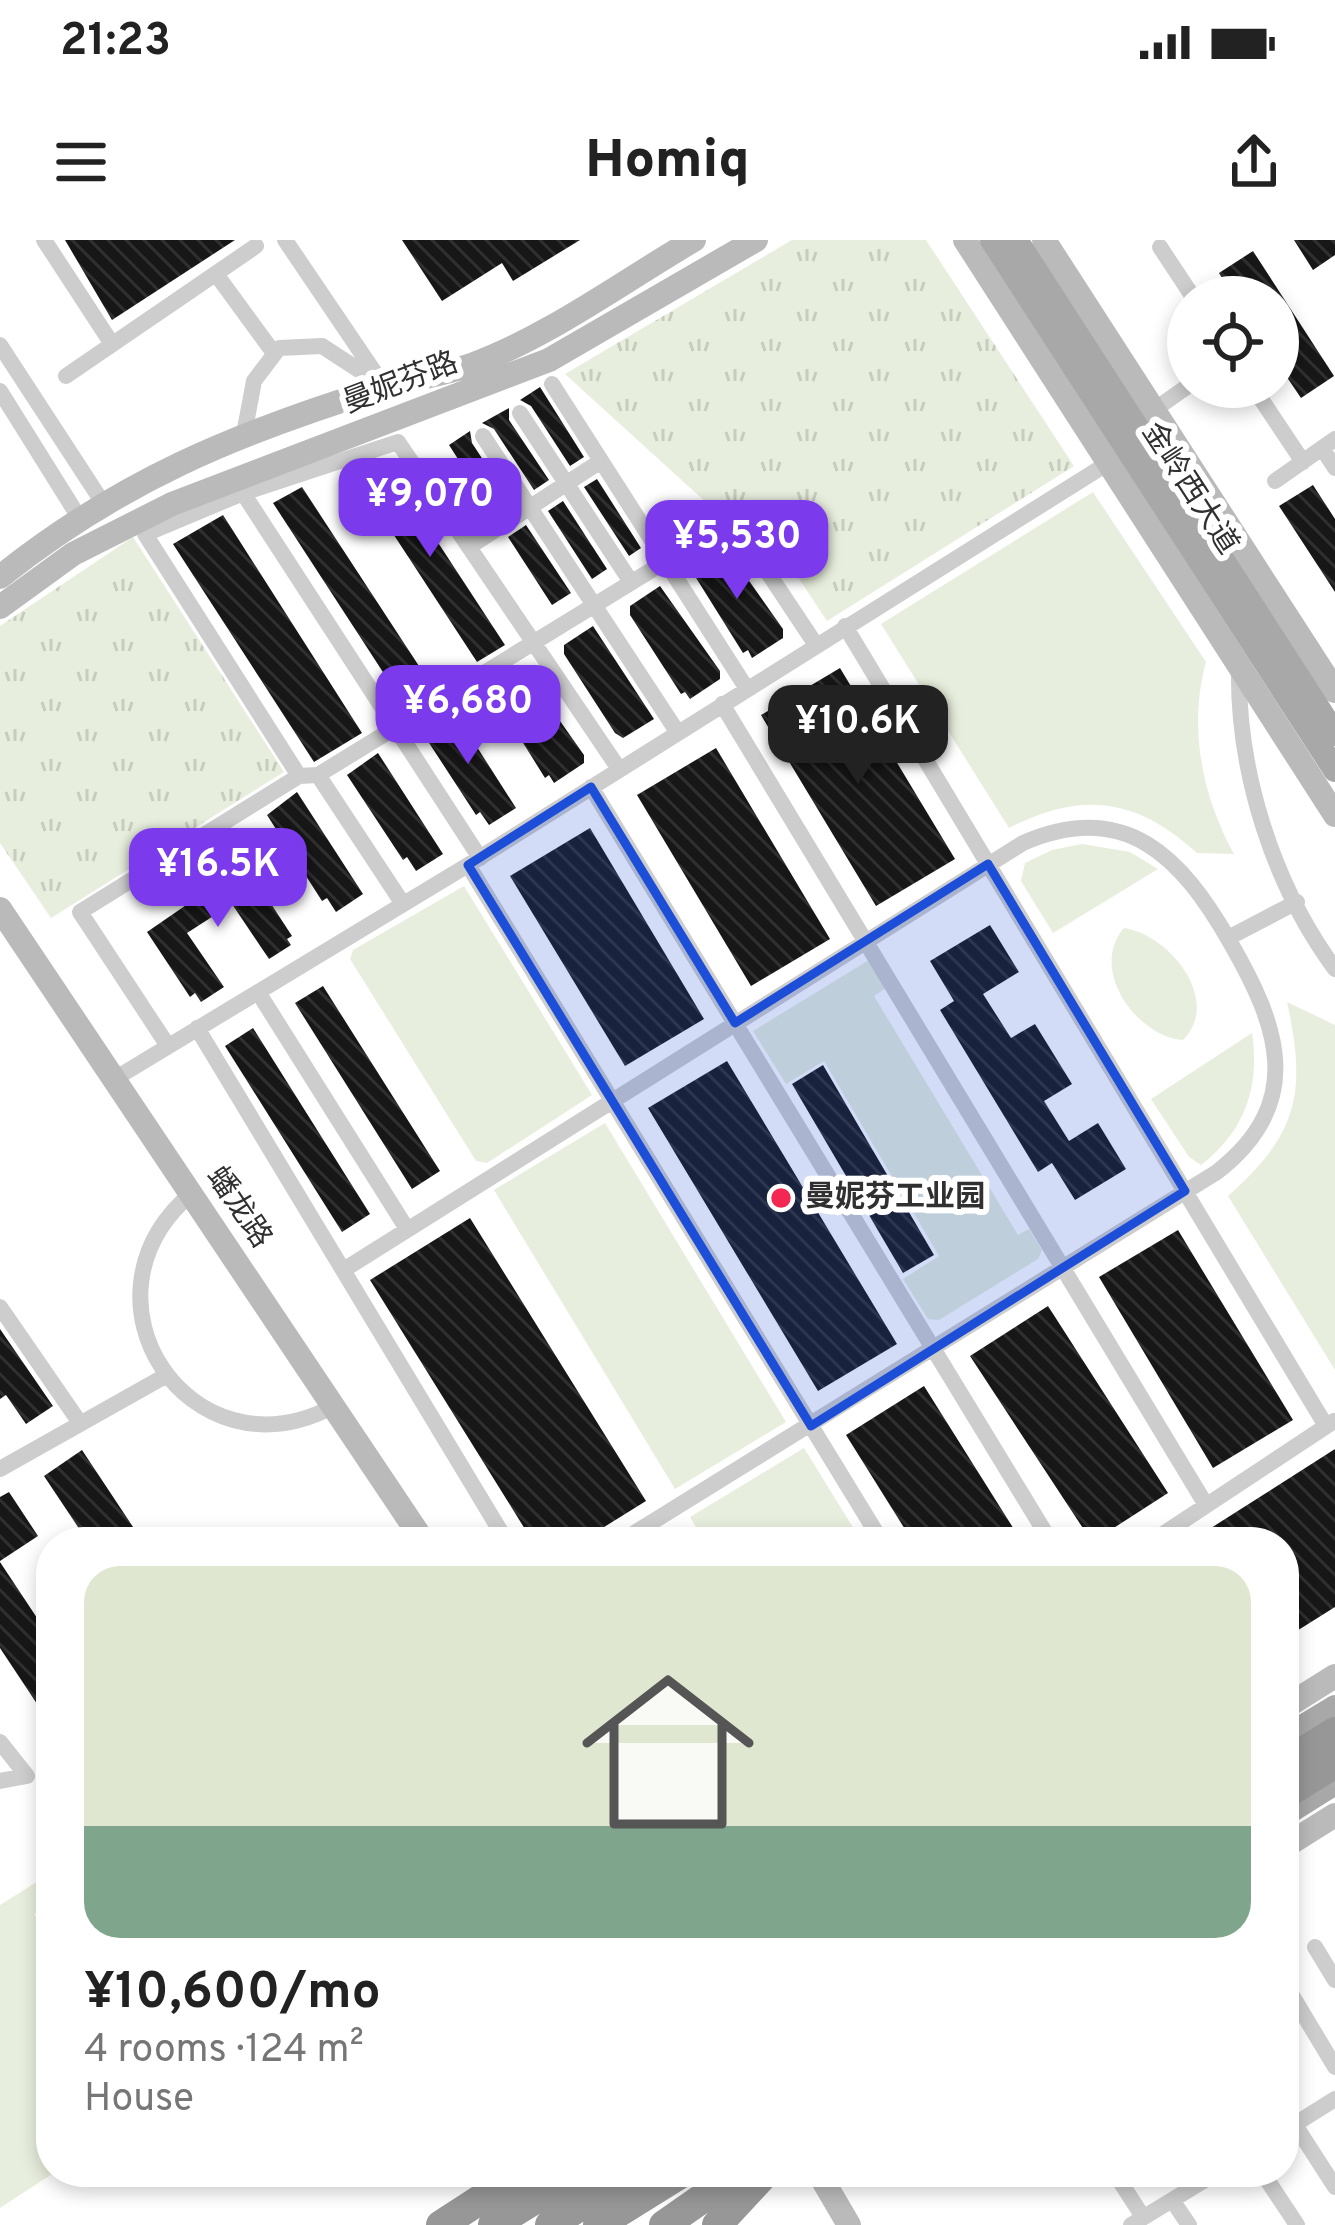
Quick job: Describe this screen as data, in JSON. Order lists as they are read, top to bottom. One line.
{"streets":{"main road":["金岭西大道"],"street":["曼妮芬路","蟠龙路"]},"places":["曼妮芬工业园"],"page":{"status":"21:23","header":"Homiq","price":["¥9,070","¥5,530","¥6,680","¥10.6K","¥16.5K"],"list":[{"name":"¥10,600/mo","note":"4 rooms · 124 m² · House"}]}}
